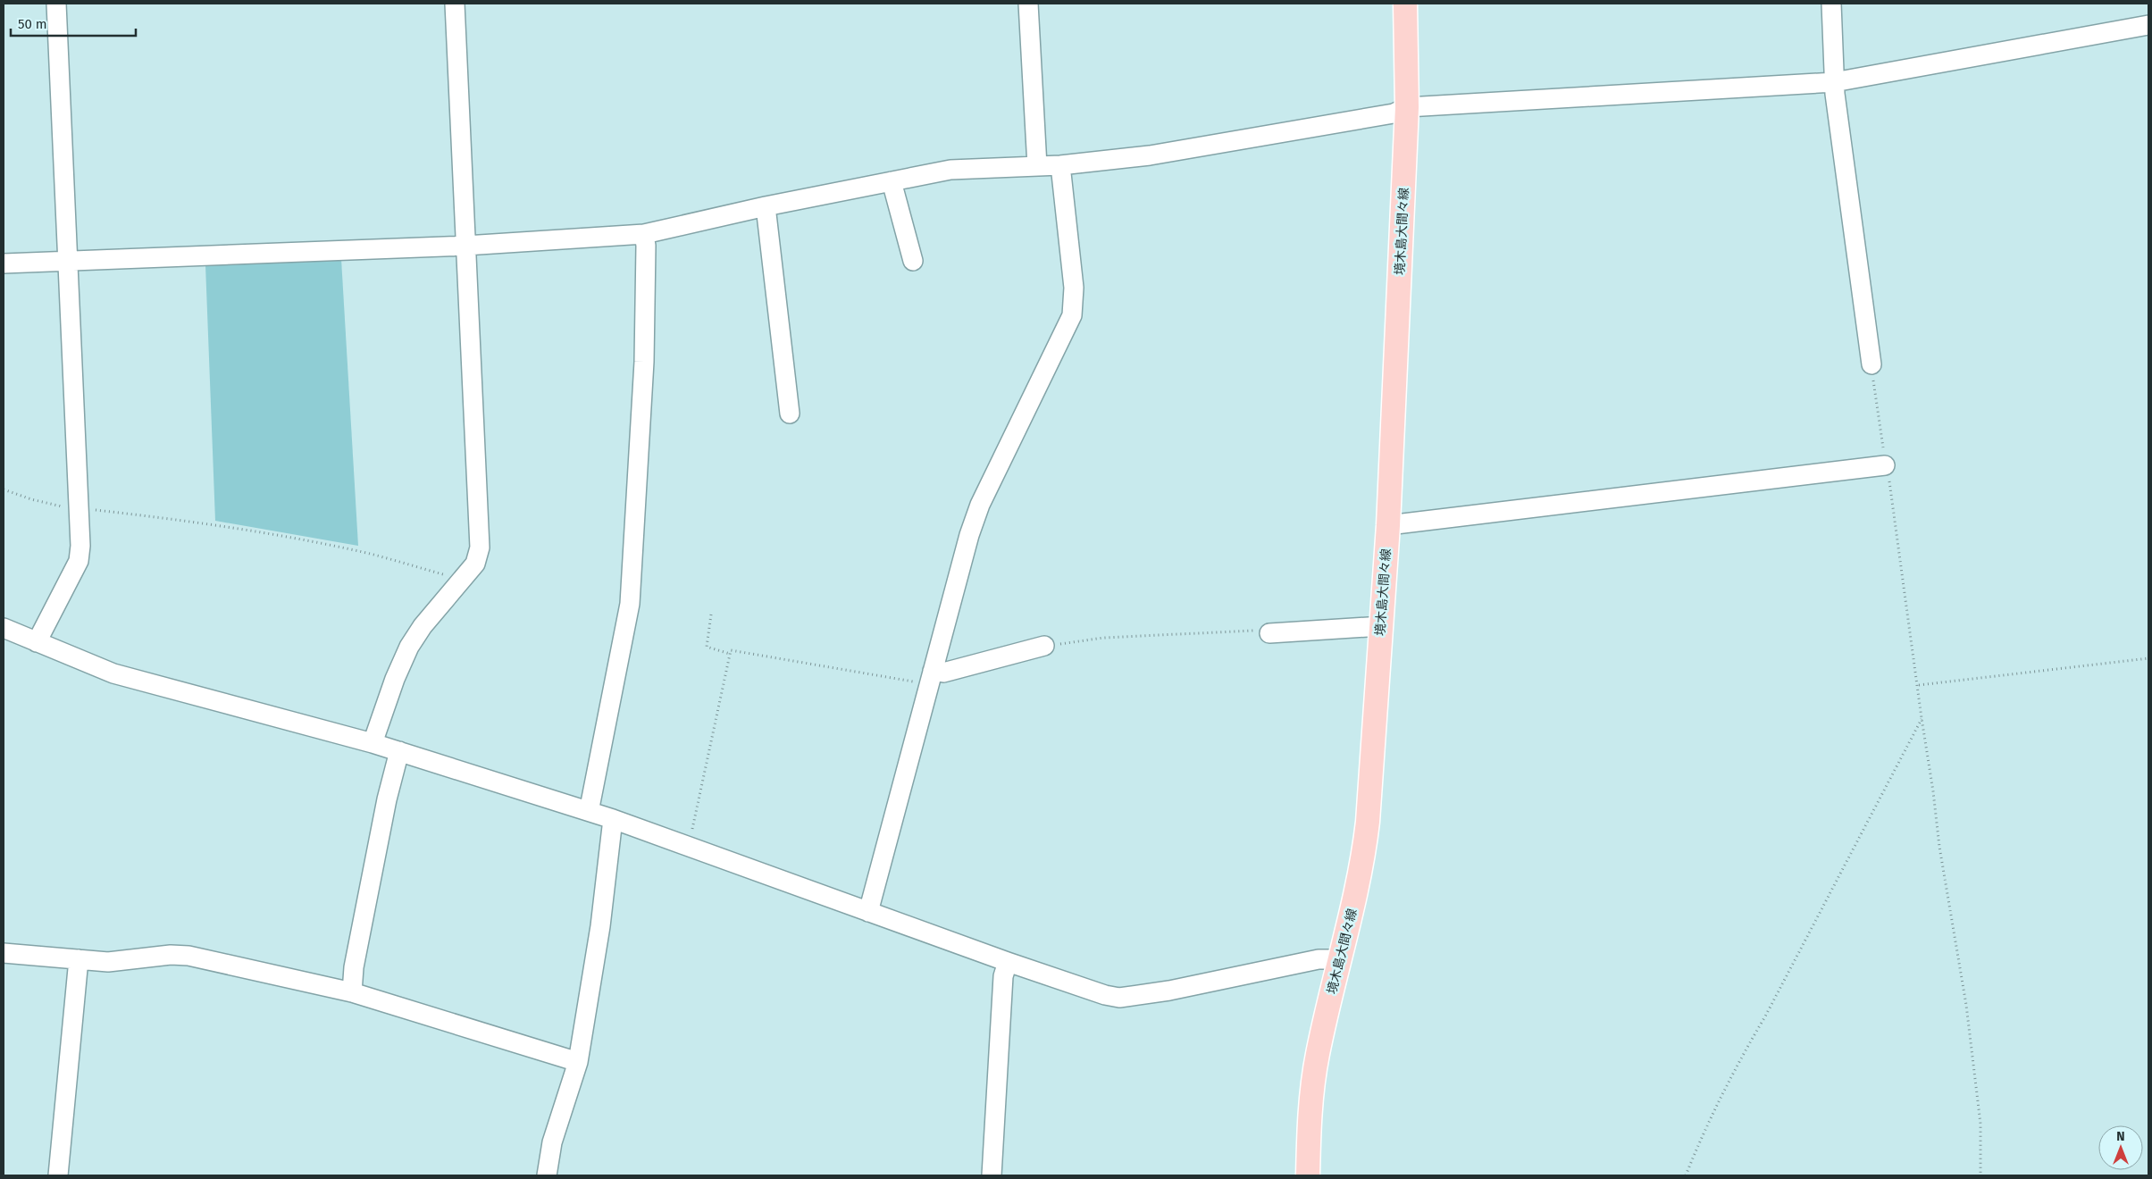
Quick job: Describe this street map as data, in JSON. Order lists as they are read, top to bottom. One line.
{"streets":{"main road":["境木島大間々線"]},"scale_bar":"50 m","north":"top"}
